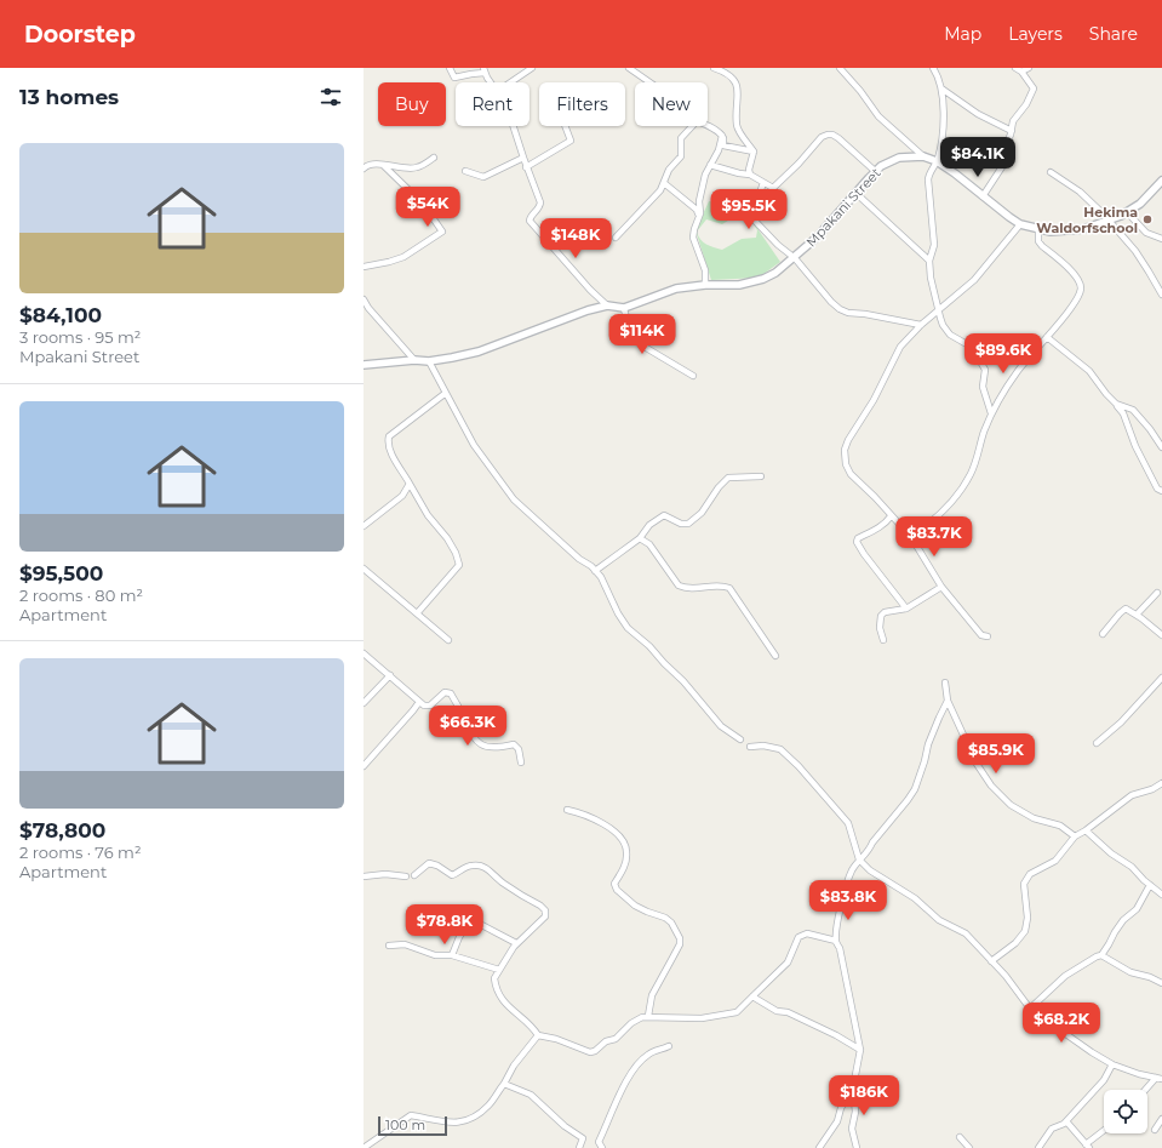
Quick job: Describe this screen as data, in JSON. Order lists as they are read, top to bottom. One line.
{"streets":{"street":["Mpakani Street"]},"places":["Hekima Waldorfschool"],"scale_bar":"100 m","page":{"header":"Doorstep","nav":["Map","Layers","Share"],"heading":"13 homes","chip":["Buy","Rent","Filters","New"],"list":[{"name":"$84,100","note":"3 rooms · 95 m² · Mpakani Street"},{"name":"$95,500","note":"2 rooms · 80 m² · Apartment"},{"name":"$78,800","note":"2 rooms · 76 m² · Apartment"}],"price":["$84.1K","$54K","$95.5K","$148K","$114K","$89.6K","$83.7K","$66.3K","$85.9K","$83.8K","$78.8K","$68.2K","$186K"],"scale":"100 m"}}
